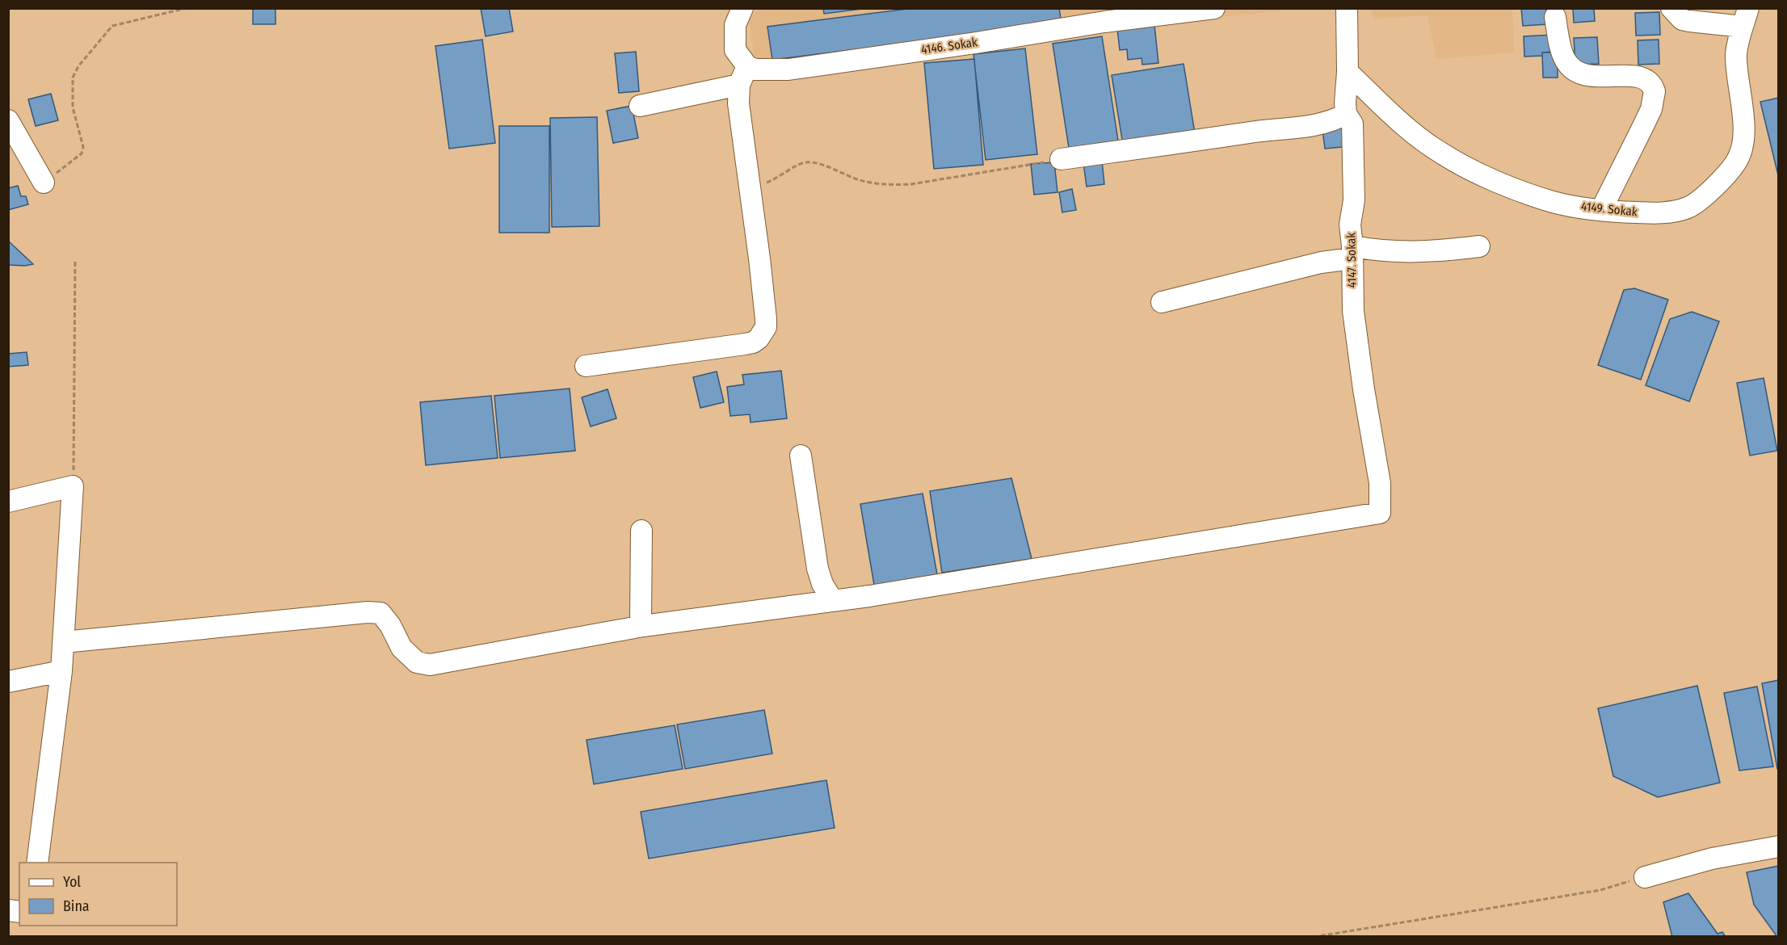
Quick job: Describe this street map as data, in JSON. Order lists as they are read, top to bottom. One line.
{"streets":{"street":["4146. Sokak","4149. Sokak","4147. Sokak"]},"crossings":[["4149. Sokak","4147. Sokak"]],"legend":["Yol","Bina"]}
